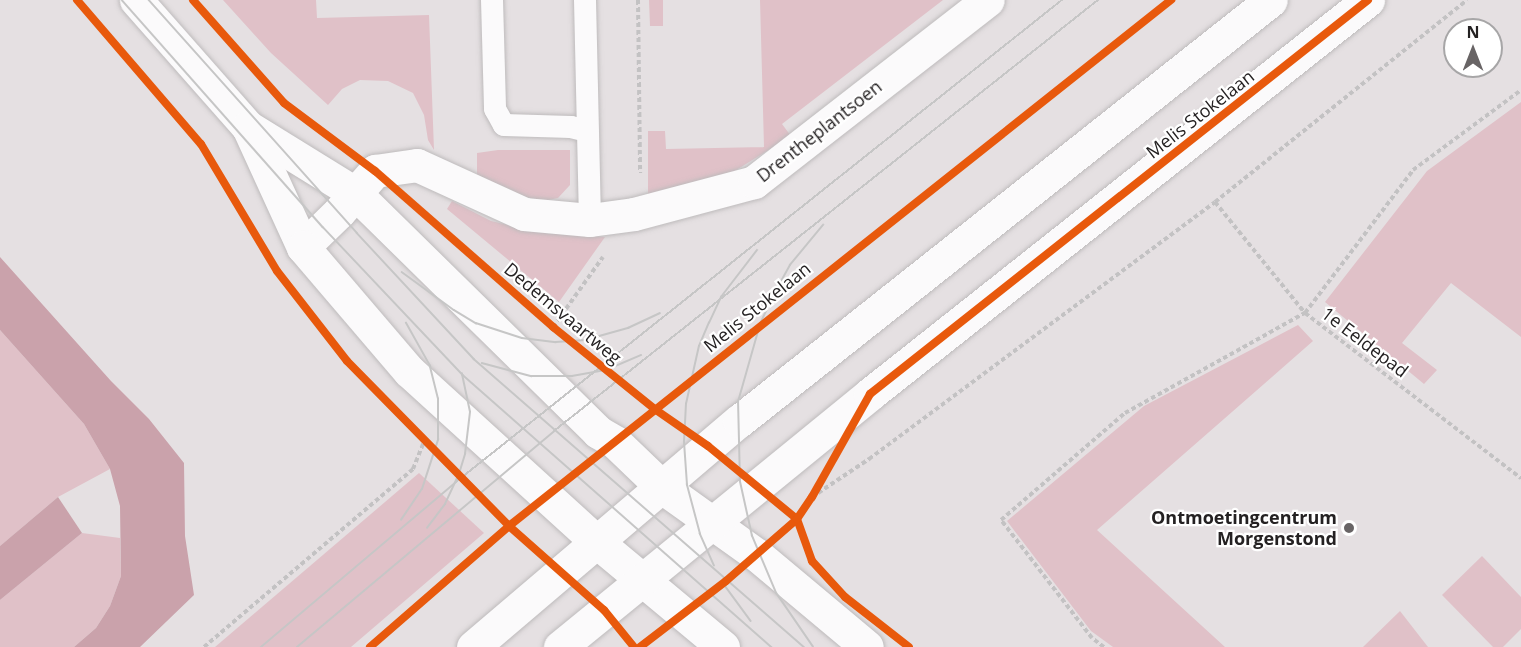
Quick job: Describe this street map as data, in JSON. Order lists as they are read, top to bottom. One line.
{"streets":{"street":["Melis Stokelaan","Drentheplantsoen"],"path":["1e Eeldepad"],"cycle path":["Dedemsvaartweg"]},"places":["Ontmoetingcentrum Morgenstond"],"north":"top"}
